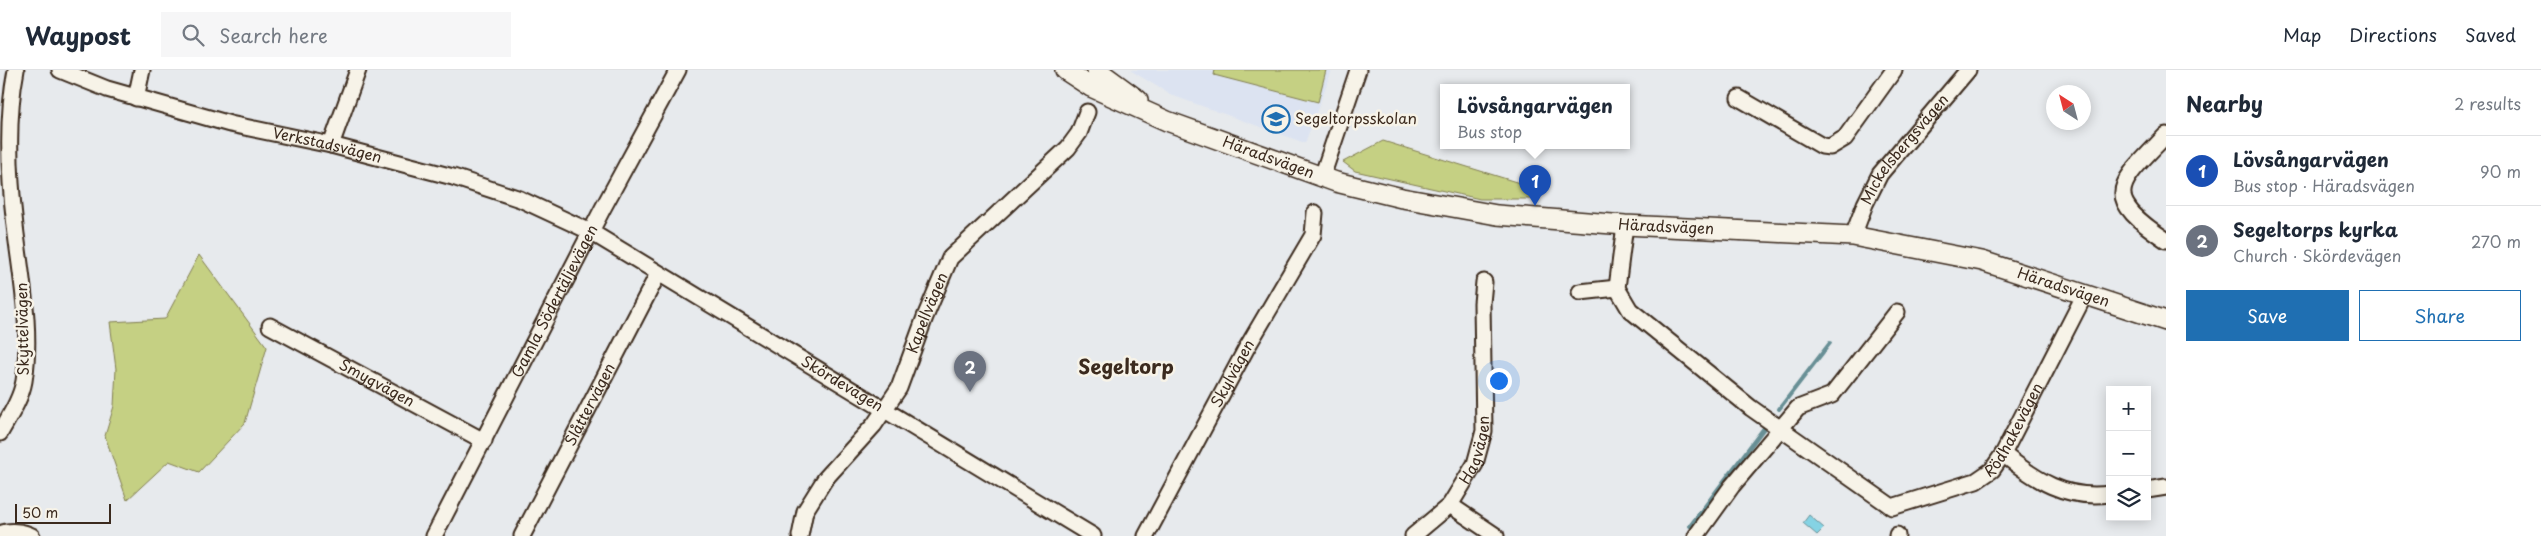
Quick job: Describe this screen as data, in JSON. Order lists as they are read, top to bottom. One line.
{"streets":{"street":["Verkstadsvägen","Mickelsbergsvägen","Häradsvägen","Gamla Södertäljevägen","Kapellvägen","Skyttelvägen","Skylvägen","Smygvägen","Skördevägen","Slåttervägen","Rödhakevägen","Hagvägen"]},"crossings":[["Verkstadsvägen","Gamla Södertäljevägen"],["Verkstadsvägen","Skördevägen"],["Mickelsbergsvägen","Häradsvägen"],["Häradsvägen","Rödhakevägen"],["Gamla Södertäljevägen","Smygvägen"],["Gamla Södertäljevägen","Skördevägen"],["Kapellvägen","Skördevägen"],["Skördevägen","Slåttervägen"]],"districts":["Segeltorp"],"places":{"school or university":["Segeltorpsskolan"]},"scale_bar":"50 m","north":"top left","page":{"header":"Waypost","search":"Search here","nav":["Map","Directions","Saved"],"heading":["Nearby","2 results"],"popup":["Lövsångarvägen","Bus stop"],"list":[{"mark":"1","name":"Lövsångarvägen","note":"Bus stop · Häradsvägen","value":"90 m"},{"mark":"2","name":"Segeltorps kyrka","note":"Church · Skördevägen","value":"270 m"}],"pins":["1","2"],"buttons":["Save","Share"],"map_buttons":["+","−"],"scale":"50 m"}}
